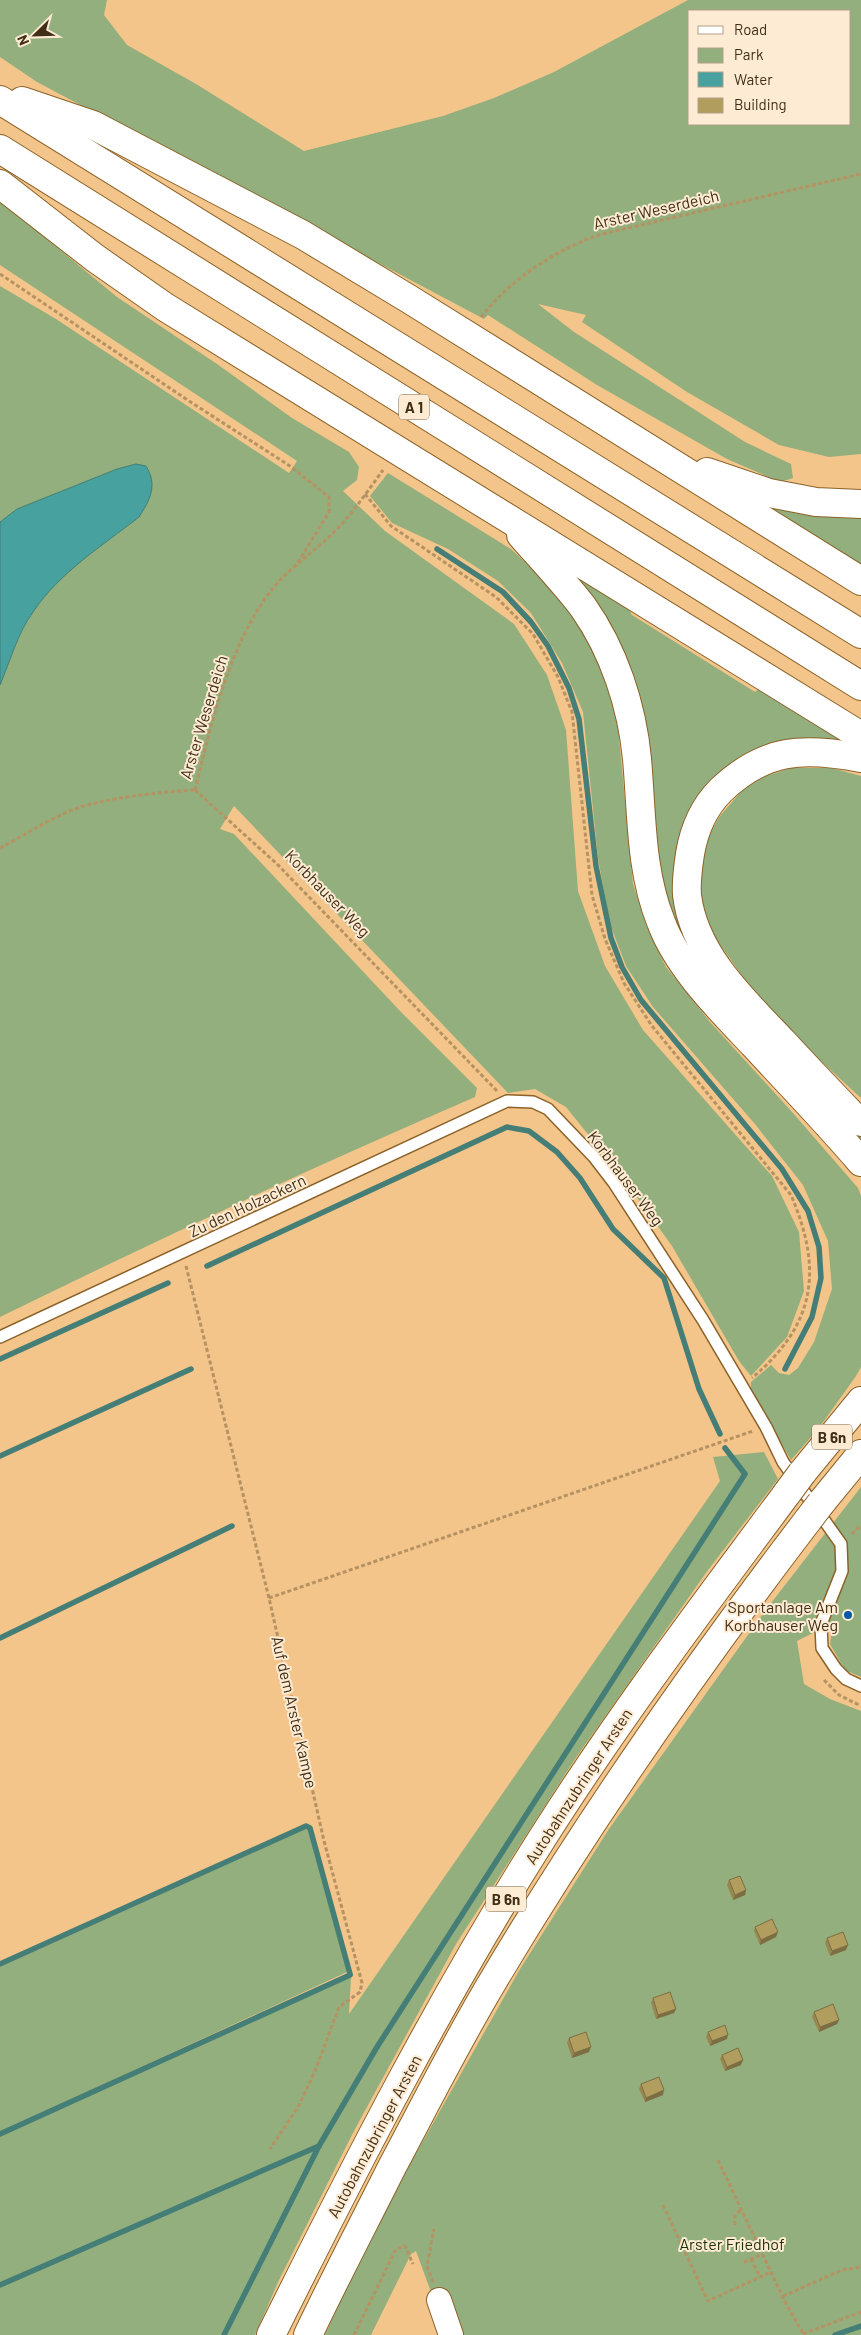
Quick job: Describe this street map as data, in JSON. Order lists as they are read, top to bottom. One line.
{"streets":{"highway":["A 1","B 6n","Autobahnzubringer Arsten"],"lane":["Korbhauser Weg","Zu den Holzackern"],"path":["Arster Weserdeich","Auf dem Arster Kampe"]},"crossings":[["Arster Weserdeich","Korbhauser Weg"],["Korbhauser Weg","Zu den Holzackern"],["Zu den Holzackern","Auf dem Arster Kampe"]],"parks":["Arster Friedhof"],"places":["Sportanlage Am Korbhauser Weg"],"legend":["Road","Park","Water","Building"],"north":"bottom left"}
